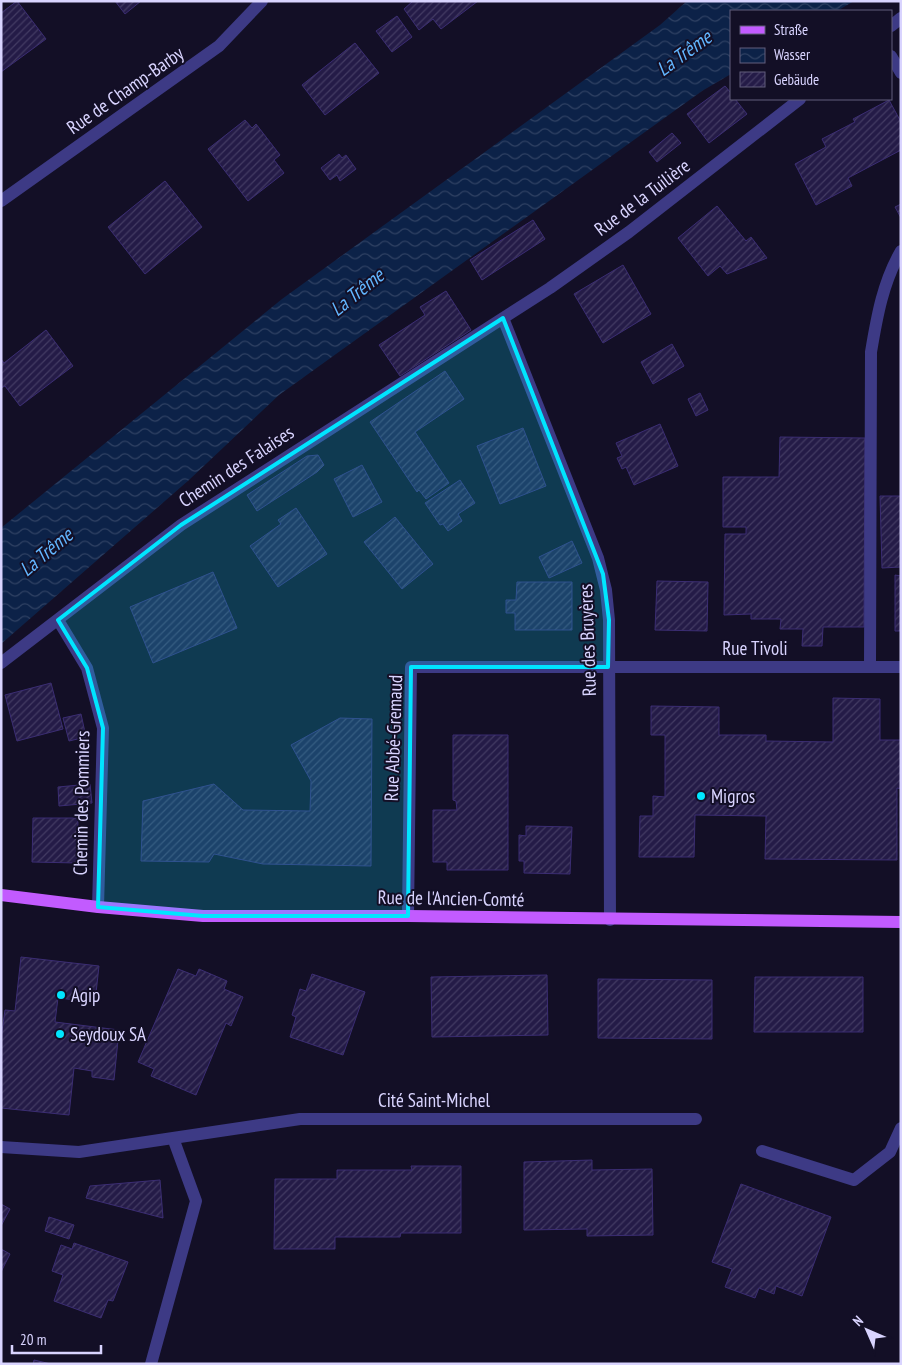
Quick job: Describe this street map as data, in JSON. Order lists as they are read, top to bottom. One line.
{"streets":{"main road":["Rue de l'Ancien-Comté"],"street":["Rue de Champ-Barby","Rue de la Tuilière","Chemin des Falaises","Rue des Bruyères","Rue Tivoli","Rue Abbé-Gremaud","Chemin des Pommiers","Cité Saint-Michel"]},"crossings":[["Rue de la Tuilière","Chemin des Falaises"],["Rue de la Tuilière","Rue des Bruyères"],["Chemin des Falaises","Rue des Bruyères"],["Chemin des Falaises","Chemin des Pommiers"],["Rue des Bruyères","Rue Tivoli"],["Rue des Bruyères","Rue Abbé-Gremaud"],["Rue des Bruyères","Rue de l'Ancien-Comté"],["Rue Tivoli","Rue Abbé-Gremaud"],["Rue Abbé-Gremaud","Rue de l'Ancien-Comté"],["Chemin des Pommiers","Rue de l'Ancien-Comté"]],"water":["La Trême"],"places":["Migros","Agip","Seydoux SA"],"legend":["Straße","Wasser","Gebäude"],"scale_bar":"20 m","north":"top left"}
